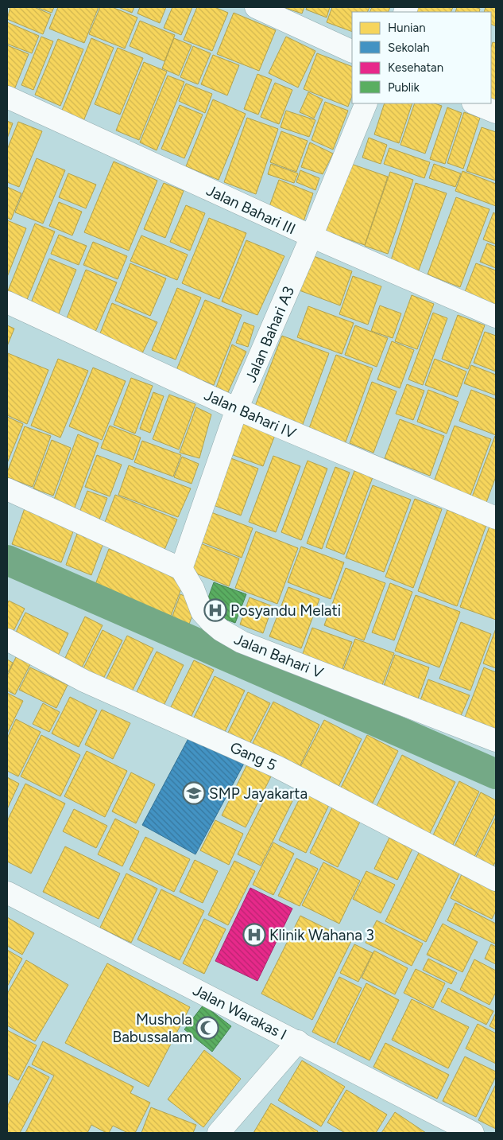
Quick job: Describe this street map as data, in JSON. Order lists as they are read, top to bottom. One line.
{"streets":{"street":["Jalan Bahari III","Jalan Bahari A3","Jalan Bahari IV","Jalan Bahari V","Gang 5","Jalan Warakas I"]},"crossings":[["Jalan Bahari III","Jalan Bahari A3"],["Jalan Bahari A3","Jalan Bahari IV"],["Jalan Bahari A3","Jalan Bahari V"]],"places":{"hospital":["Posyandu Melati","Klinik Wahana 3"],"school or university":["SMP Jayakarta"],"mosque":["Mushola Babussalam"]},"legend":["Hunian","Sekolah","Kesehatan","Publik"]}
